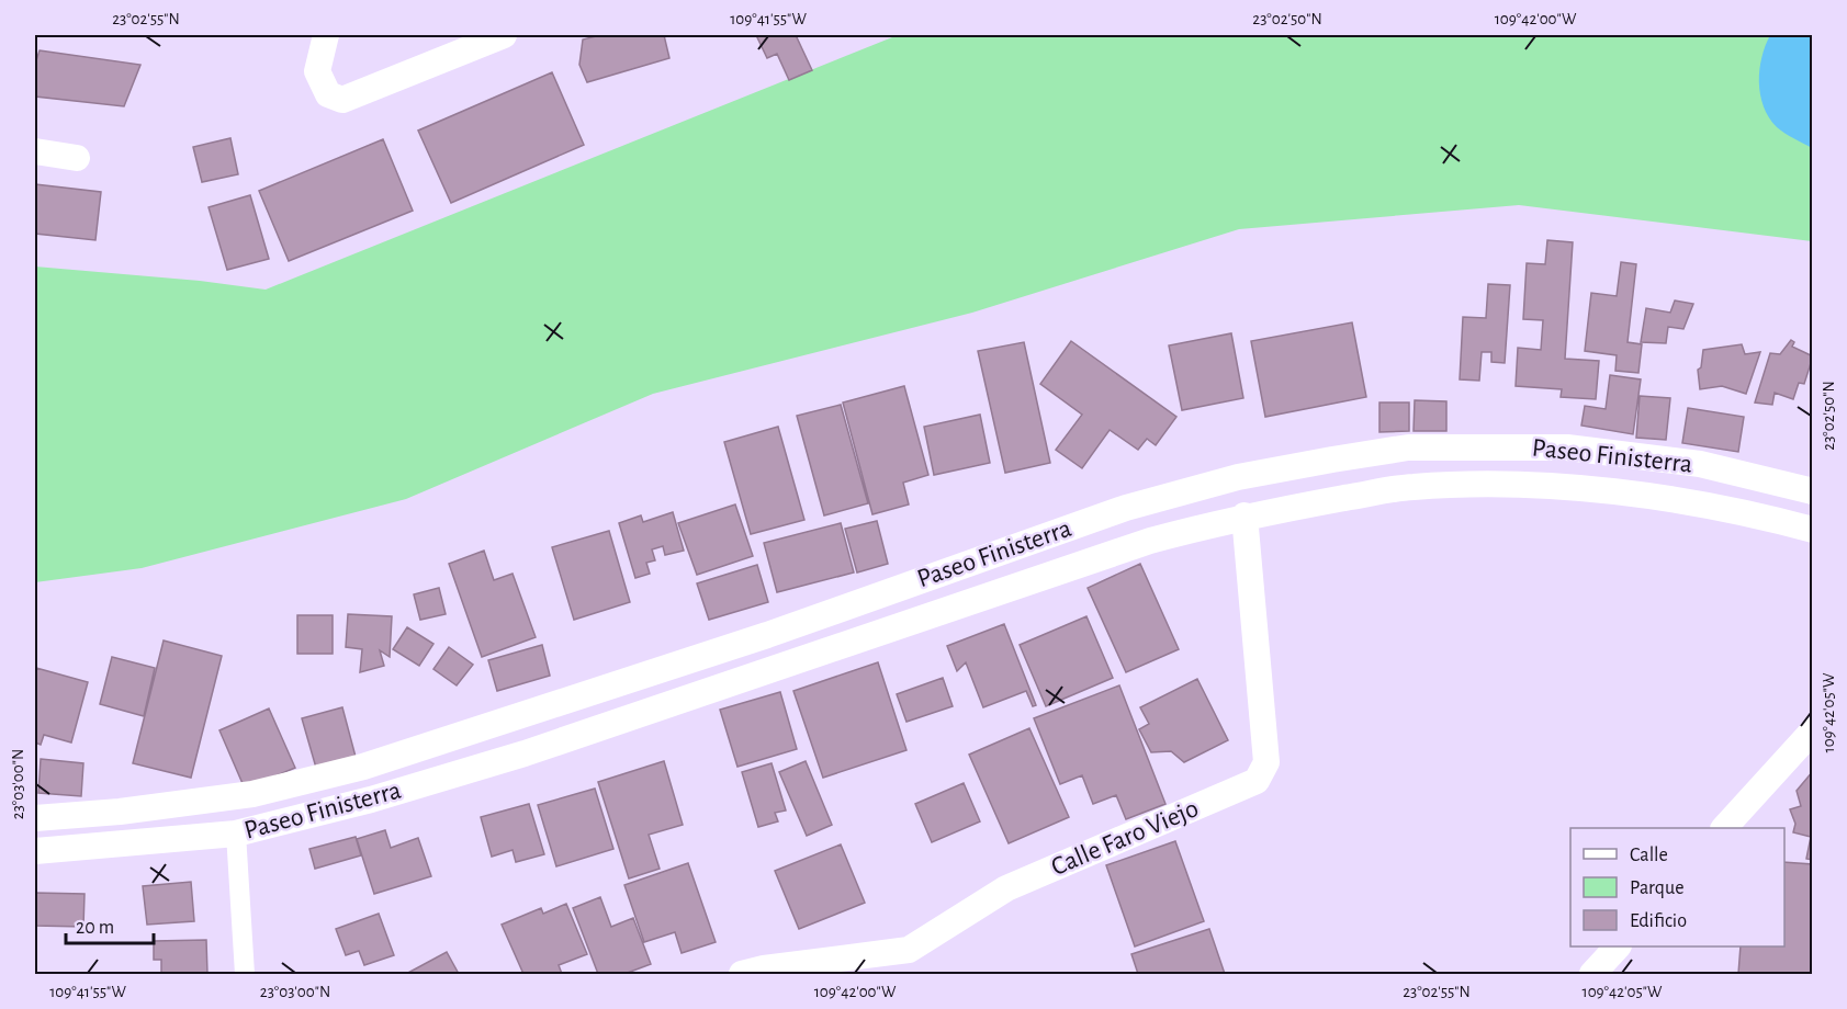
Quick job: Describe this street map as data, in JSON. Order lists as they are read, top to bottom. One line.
{"streets":{"street":["Paseo Finisterra","Calle Faro Viejo"]},"crossings":[["Paseo Finisterra","Calle Faro Viejo"]],"legend":["Calle","Parque","Edificio"],"scale_bar":"20 m","coordinates":["23°02'55\"N","109°41'55\"W","23°02'50\"N","109°42'00\"W","109°42'05\"W","23°03'00\"N"]}
